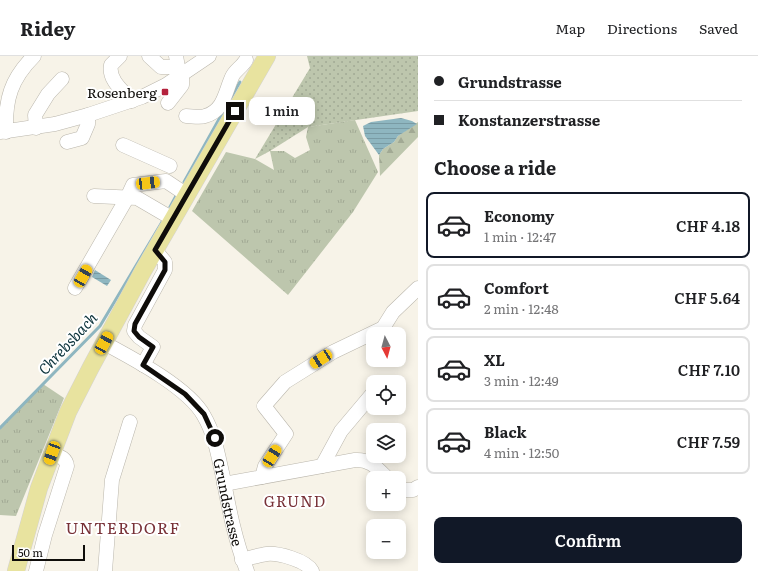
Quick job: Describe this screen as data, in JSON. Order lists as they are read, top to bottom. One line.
{"streets":{"street":["Grundstrasse"]},"districts":["GRUND","UNTERDORF"],"water":["Chrebsbach"],"places":{"transit":["Rosenberg"]},"scale_bar":"50 m","north":"bottom","page":{"header":"Ridey","nav":["Map","Directions","Saved"],"banner":["Grundstrasse","Konstanzerstrasse"],"bubble":"1 min","heading":"Choose a ride","list":[{"name":"Economy","note":"1 min · 12:47","value":"CHF 4.18"},{"name":"Comfort","note":"2 min · 12:48","value":"CHF 5.64"},{"name":"XL","note":"3 min · 12:49","value":"CHF 7.10"},{"name":"Black","note":"4 min · 12:50","value":"CHF 7.59"}],"map_buttons":["+","−"],"buttons":"Confirm","scale":"50 m"}}
